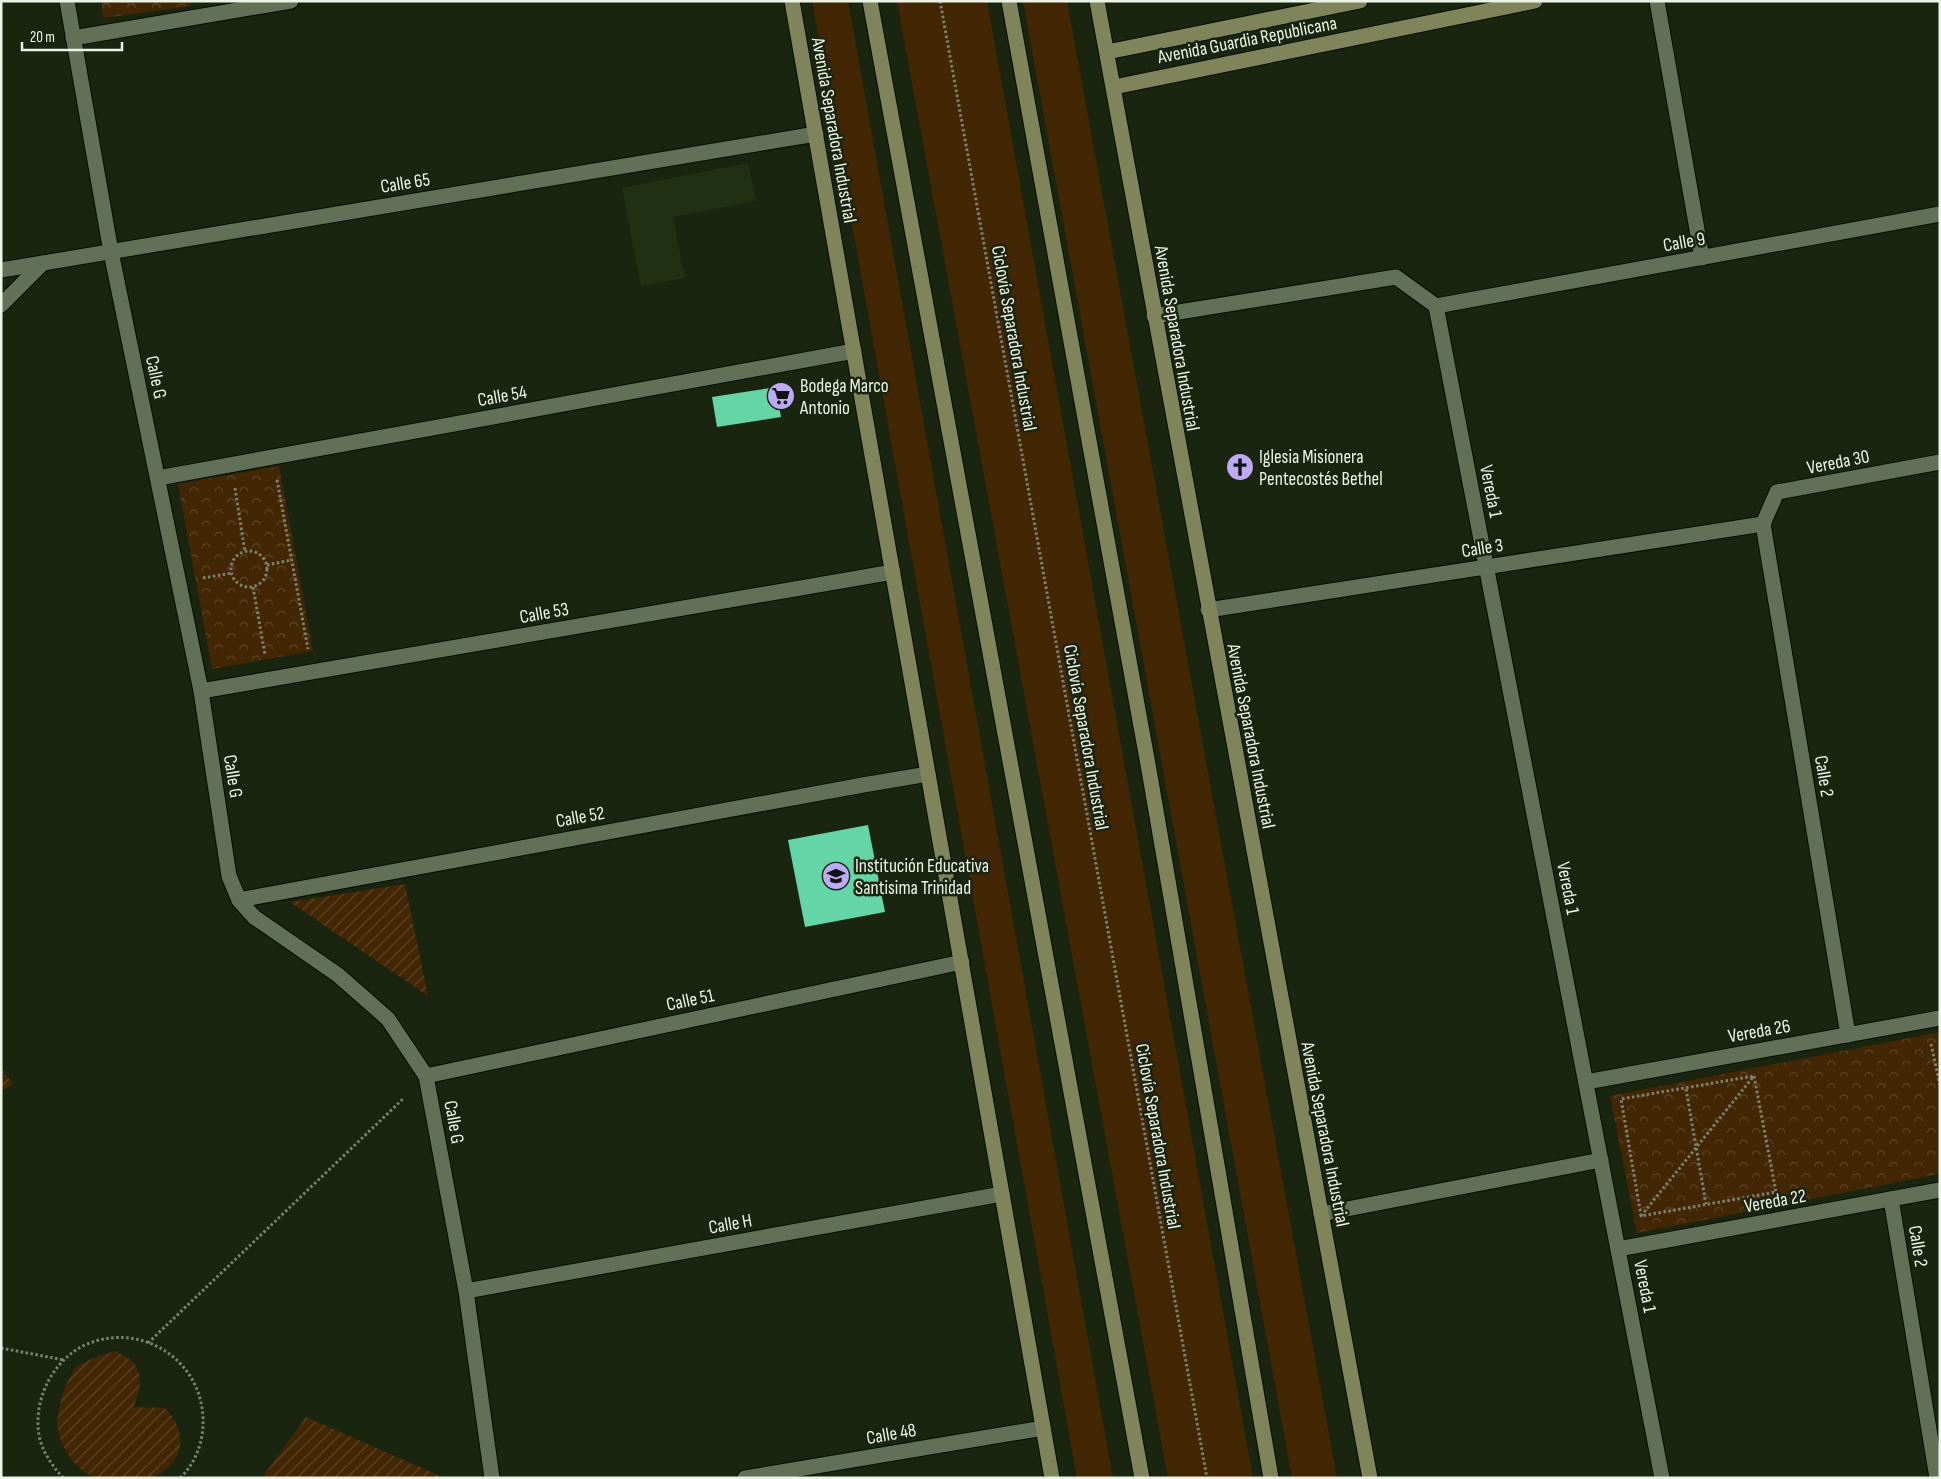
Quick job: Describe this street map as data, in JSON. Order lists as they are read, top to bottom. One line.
{"streets":{"street":["Avenida Guardia Republicana","Avenida Separadora Industrial","Calle 65","Calle 9","Calle G","Calle 54","Vereda 30","Vereda 1","Calle 3","Calle 53","Calle 2","Calle 52","Calle 51","Vereda 26","Vereda 22","Calle H","Calle 48"],"path":["Ciclovía Separadora Industrial"]},"crossings":[["Avenida Guardia Republicana","Avenida Separadora Industrial"],["Avenida Separadora Industrial","Calle 65"],["Avenida Separadora Industrial","Calle 54"],["Avenida Separadora Industrial","Calle 3"],["Avenida Separadora Industrial","Calle 53"],["Avenida Separadora Industrial","Calle 52"],["Avenida Separadora Industrial","Calle 51"],["Avenida Separadora Industrial","Calle H"],["Avenida Separadora Industrial","Calle 48"],["Calle 65","Calle G"],["Calle 9","Vereda 1"],["Calle G","Calle 54"],["Calle G","Calle 53"],["Calle G","Calle 52"],["Calle G","Calle 51"],["Calle G","Calle H"],["Vereda 30","Calle 3"],["Vereda 30","Calle 2"],["Vereda 1","Calle 3"],["Vereda 1","Vereda 26"],["Vereda 1","Vereda 22"],["Calle 3","Calle 2"],["Calle 2","Vereda 26"],["Calle 2","Vereda 22"]],"places":{"supermarket":["Bodega Marco Antonio"],"church":["Iglesia Misionera Pentecostés Bethel"],"school or university":["Institución Educativa Santisima Trinidad"]},"scale_bar":"20 m"}
